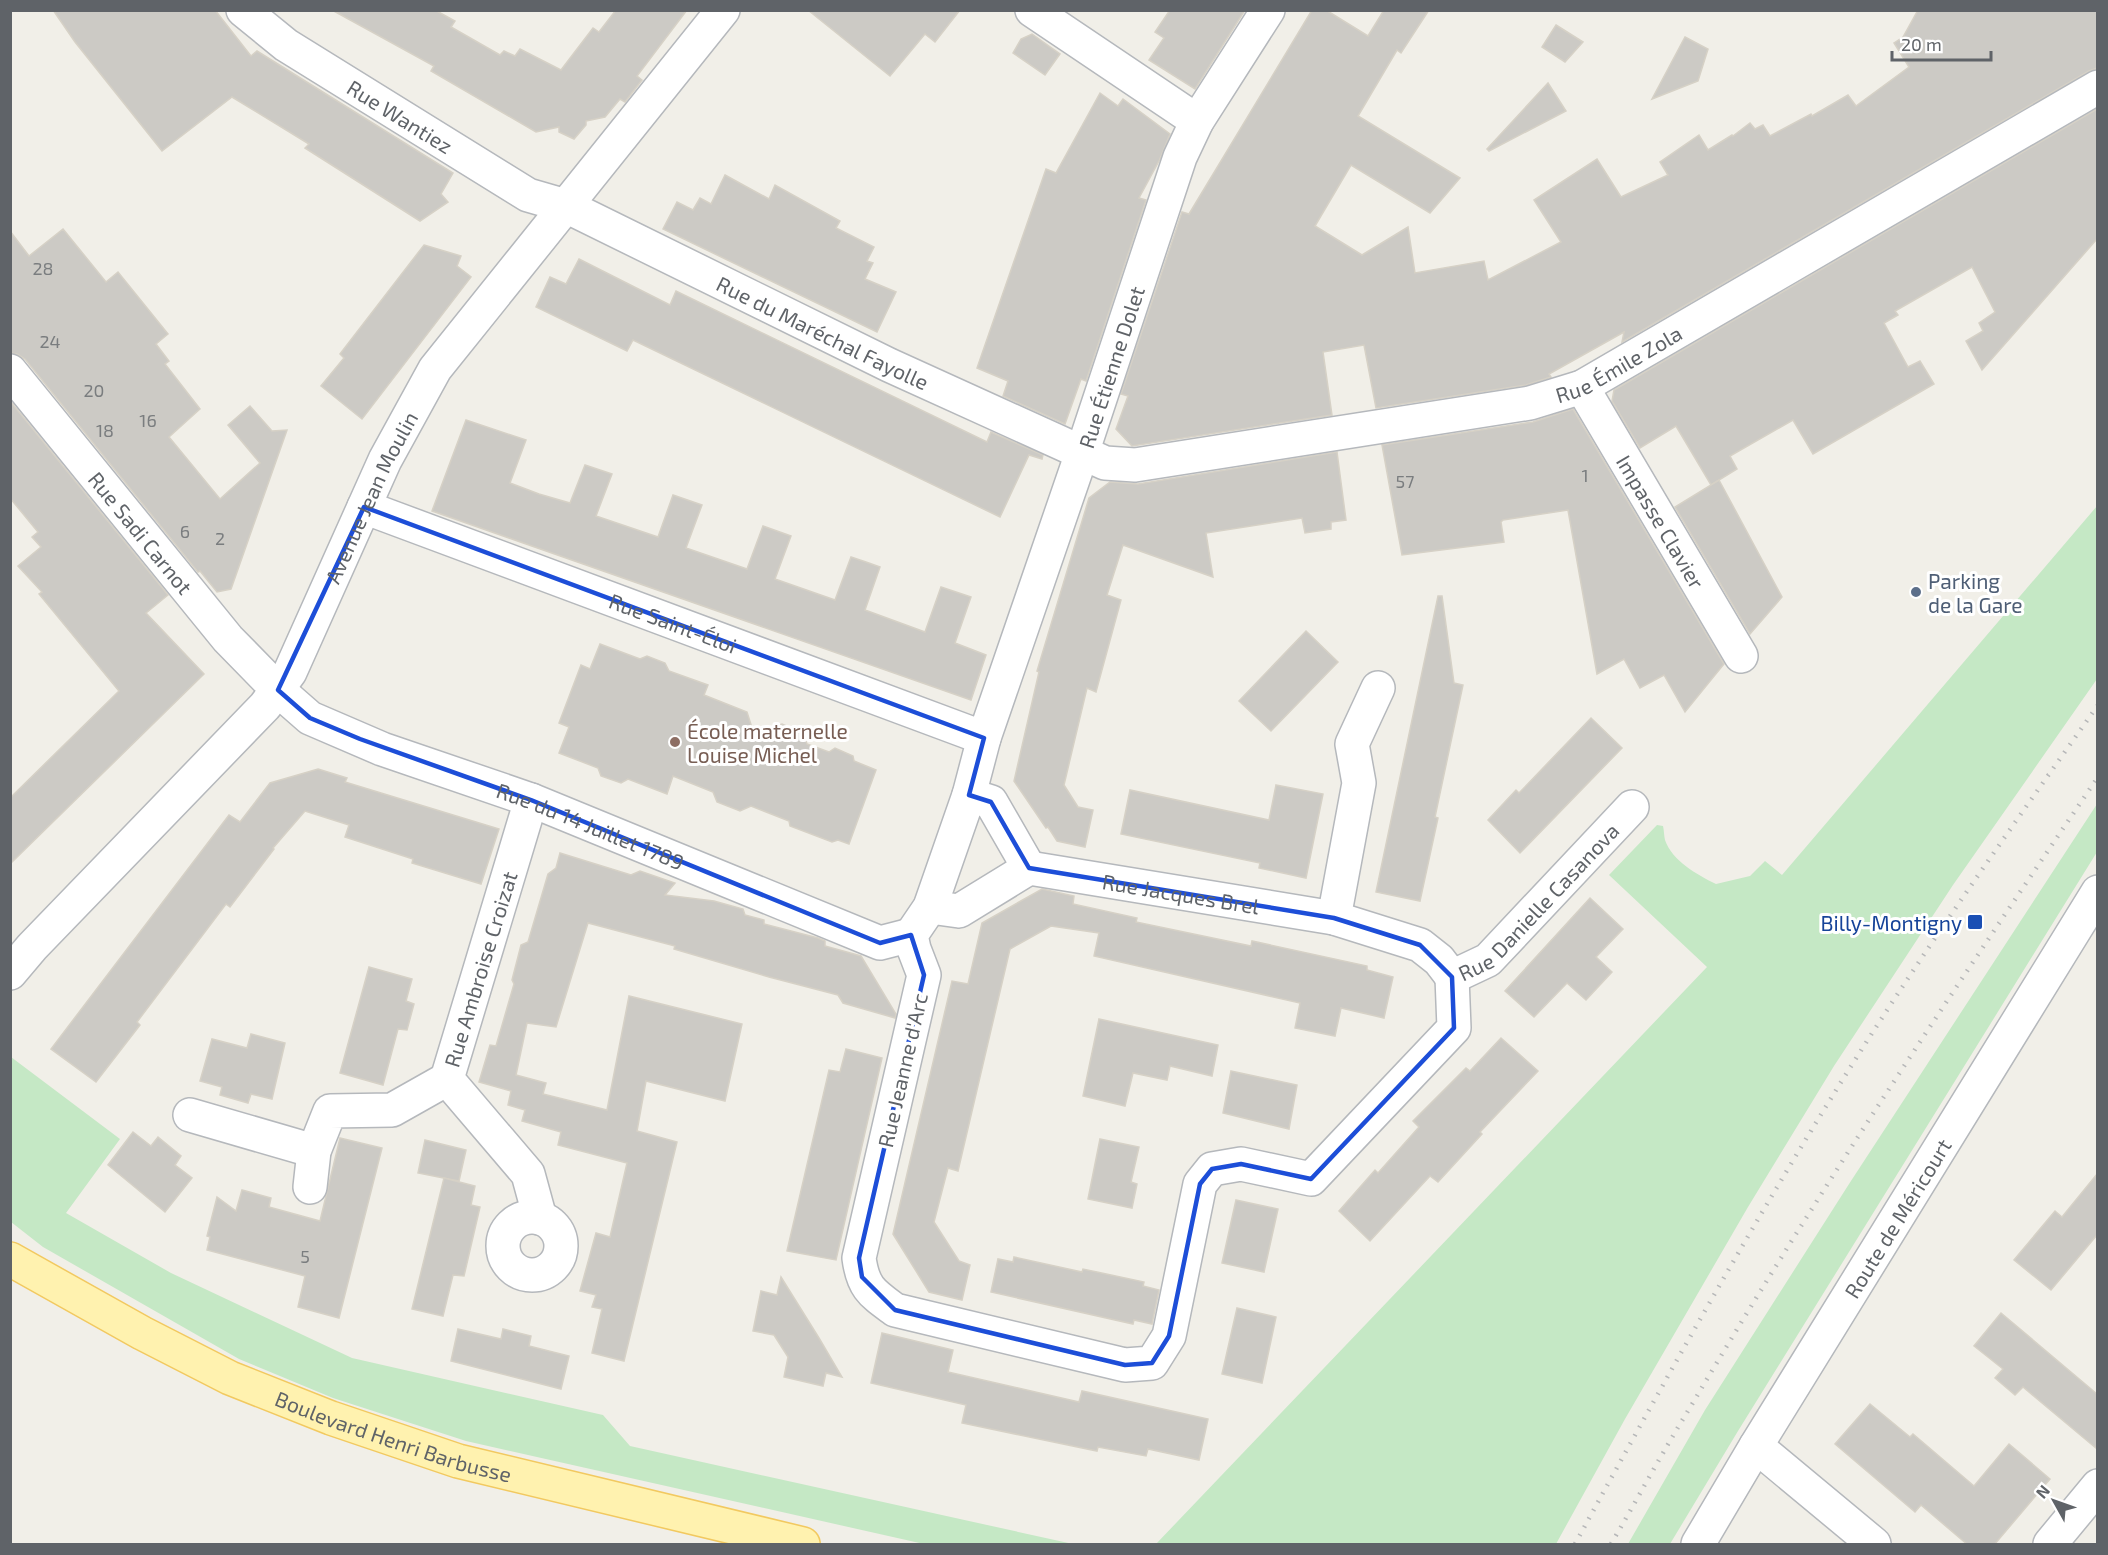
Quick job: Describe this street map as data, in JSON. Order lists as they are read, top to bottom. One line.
{"streets":{"main road":["Boulevard Henri Barbusse"],"street":["Rue Wantiez","Rue du Maréchal Fayolle","Rue Émile Zola","Rue Étienne Dolet","Avenue Jean Moulin","Impasse Clavier","Rue Sadi Carnot","Rue Saint-Éloi","Rue du 14 Juillet 1789","Rue Jacques Brel","Rue Danielle Casanova","Rue Ambroise Croizat","Rue Jeanne d'Arc","Route de Méricourt"]},"crossings":[["Rue Wantiez","Rue du Maréchal Fayolle"],["Rue Wantiez","Avenue Jean Moulin"],["Rue du Maréchal Fayolle","Rue Émile Zola"],["Rue du Maréchal Fayolle","Rue Étienne Dolet"],["Rue du Maréchal Fayolle","Avenue Jean Moulin"],["Rue Émile Zola","Rue Étienne Dolet"],["Rue Émile Zola","Impasse Clavier"],["Rue Étienne Dolet","Rue Saint-Éloi"],["Avenue Jean Moulin","Rue Sadi Carnot"],["Avenue Jean Moulin","Rue Saint-Éloi"],["Avenue Jean Moulin","Rue du 14 Juillet 1789"],["Rue Sadi Carnot","Rue du 14 Juillet 1789"],["Rue du 14 Juillet 1789","Rue Ambroise Croizat"],["Rue du 14 Juillet 1789","Rue Jeanne d'Arc"],["Rue Jacques Brel","Rue Danielle Casanova"],["Rue Danielle Casanova","Rue Jeanne d'Arc"]],"places":{"other":["Parking de la Gare","École maternelle Louise Michel"],"transit":["Billy-Montigny"]},"house_numbers":["28","24","20","16","18","1","57","6","2","5"],"scale_bar":"20 m","north":"top left"}
